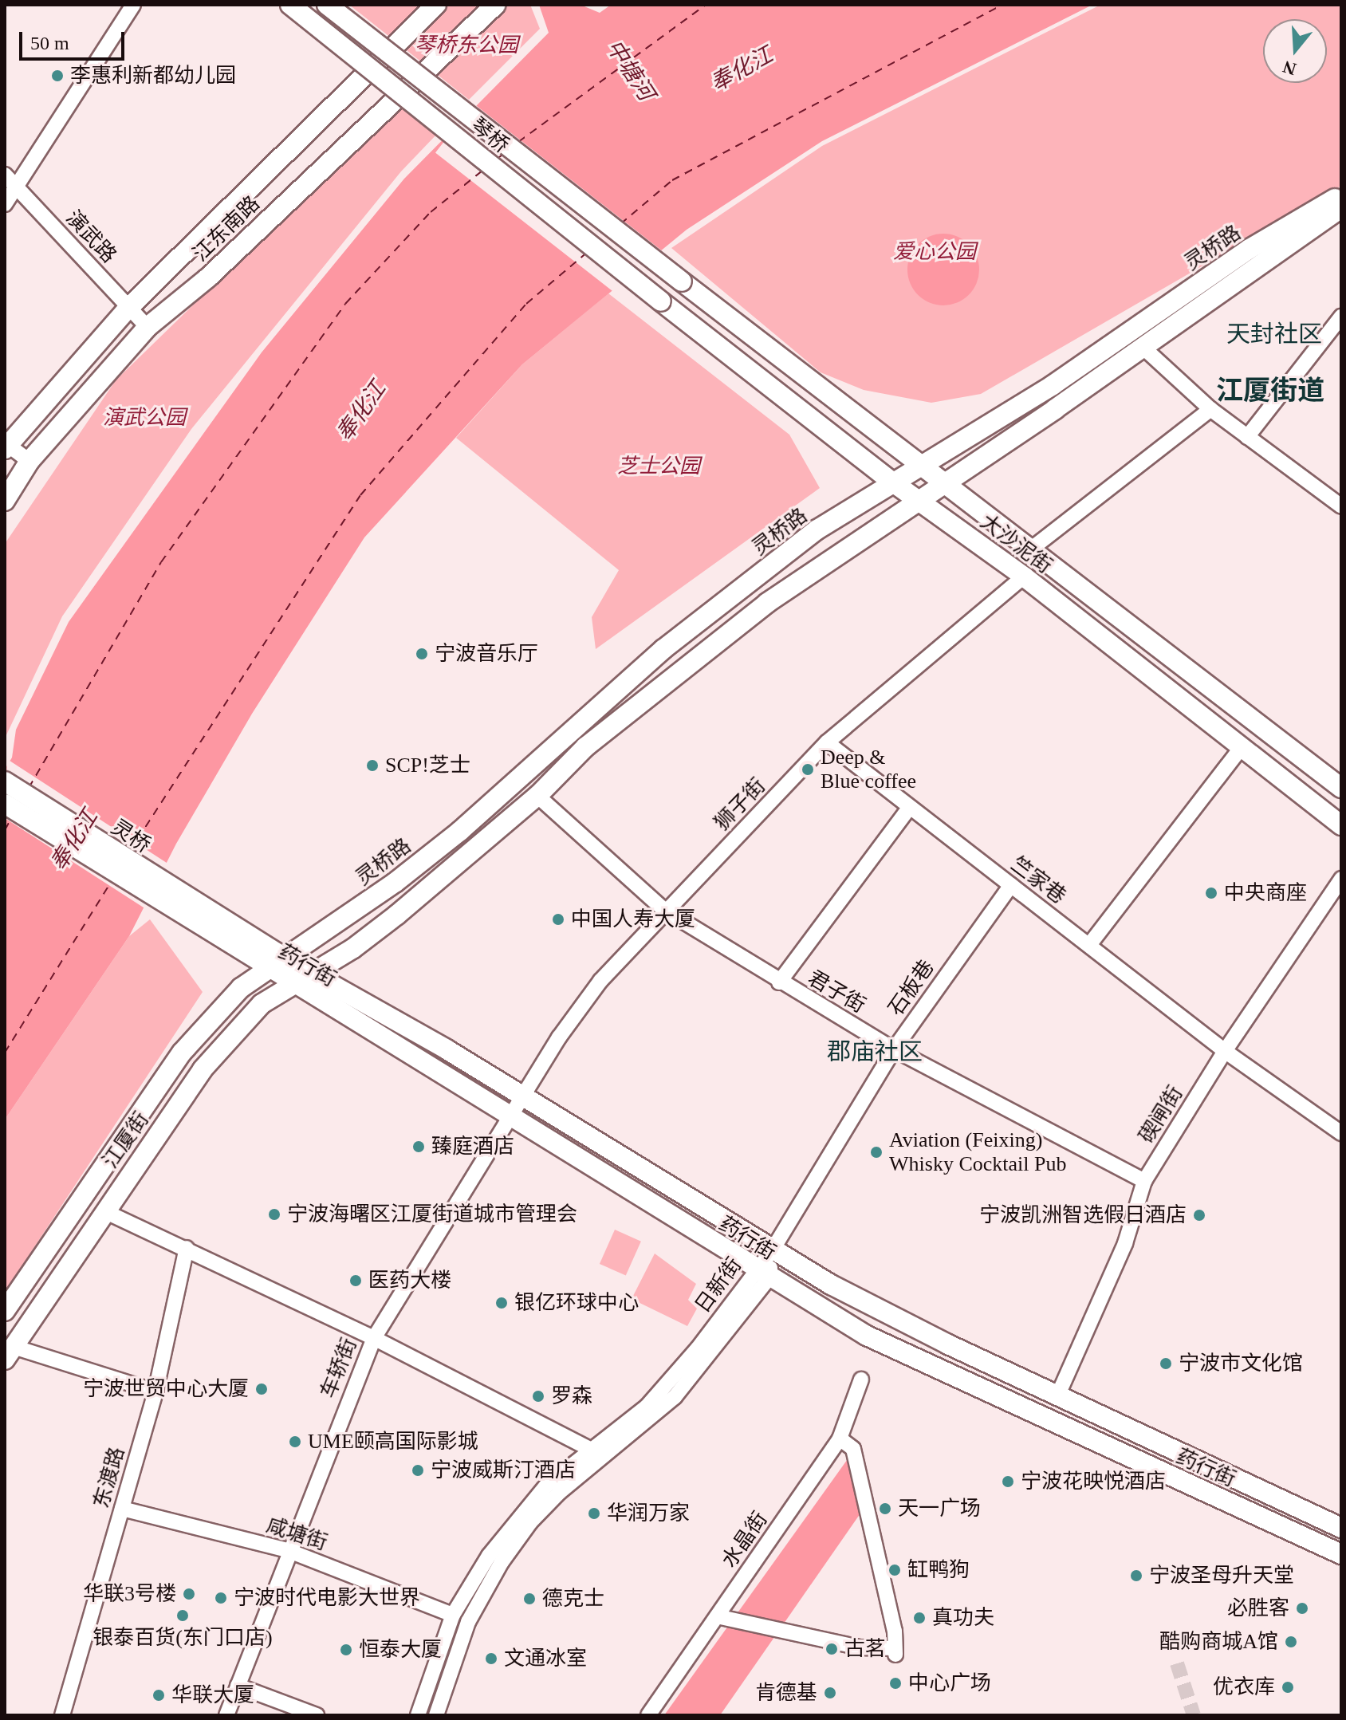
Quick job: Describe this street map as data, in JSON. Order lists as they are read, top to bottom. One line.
{"streets":{"main road":["琴桥","江东南路","灵桥路","大沙泥街","灵桥","药行街","江厦街"],"street":["演武路","狮子街","竺家巷","石板巷","君子街","碶闸街","日新街","车轿街","东渡路","咸塘街","水晶街"]},"crossings":[["琴桥","大沙泥街"],["江东南路","演武路"],["灵桥路","大沙泥街"],["灵桥路","药行街"],["灵桥路","君子街"],["灵桥路","江厦街"],["大沙泥街","狮子街"],["狮子街","竺家巷"],["狮子街","药行街"],["狮子街","君子街"],["狮子街","车轿街"],["灵桥","药行街"],["竺家巷","石板巷"],["竺家巷","碶闸街"],["药行街","石板巷"],["药行街","碶闸街"],["药行街","江厦街"],["药行街","日新街"],["药行街","车轿街"],["石板巷","君子街"],["石板巷","日新街"],["君子街","碶闸街"],["日新街","咸塘街"],["车轿街","咸塘街"],["东渡路","咸塘街"]],"districts":["天封社区","江厦街道","郡庙社区"],"water":["奉化江","中塘河"],"parks":["琴桥东公园","爱心公园","演武公园","芝士公园"],"places":["李惠利新都幼儿园","宁波音乐厅","SCP!芝士","Deep & Blue coffee","中央商座","中国人寿大厦","臻庭酒店","Aviation (Feixing) Whisky Cocktail Pub","宁波海曙区江厦街道城市管理会","宁波凯洲智选假日酒店","医药大楼","银亿环球中心","宁波市文化馆","宁波世贸中心大厦","罗森","UME颐高国际影城","宁波威斯汀酒店","宁波花映悦酒店","天一广场","华润万家","缸鸭狗","宁波圣母升天堂","华联3号楼","宁波时代电影大世界","德克士","必胜客","银泰百货(东门口店)","真功夫","酷购商城A馆","古茗","恒泰大厦","文通冰室","中心广场","优衣库","肯德基","华联大厦"],"scale_bar":"50 m","north":"bottom"}
